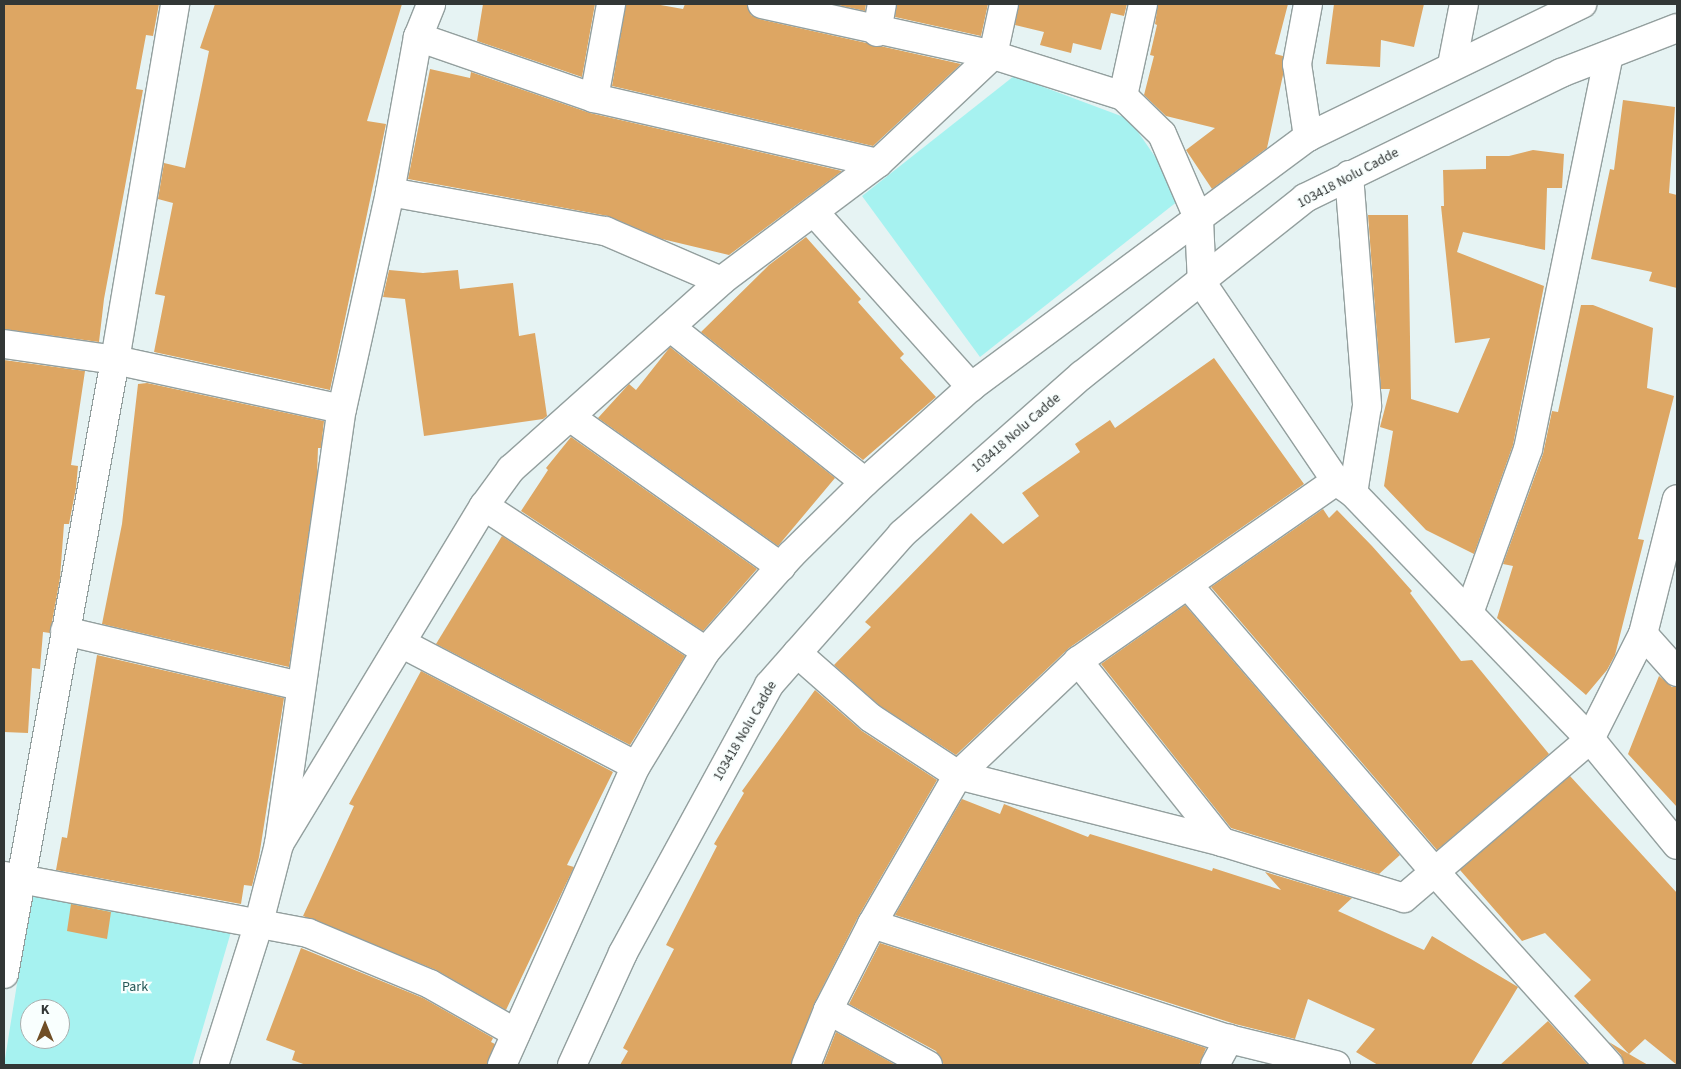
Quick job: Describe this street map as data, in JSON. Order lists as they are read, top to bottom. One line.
{"streets":{"street":["103418 Nolu Cadde"]},"parks":["Park"],"north":"top"}
